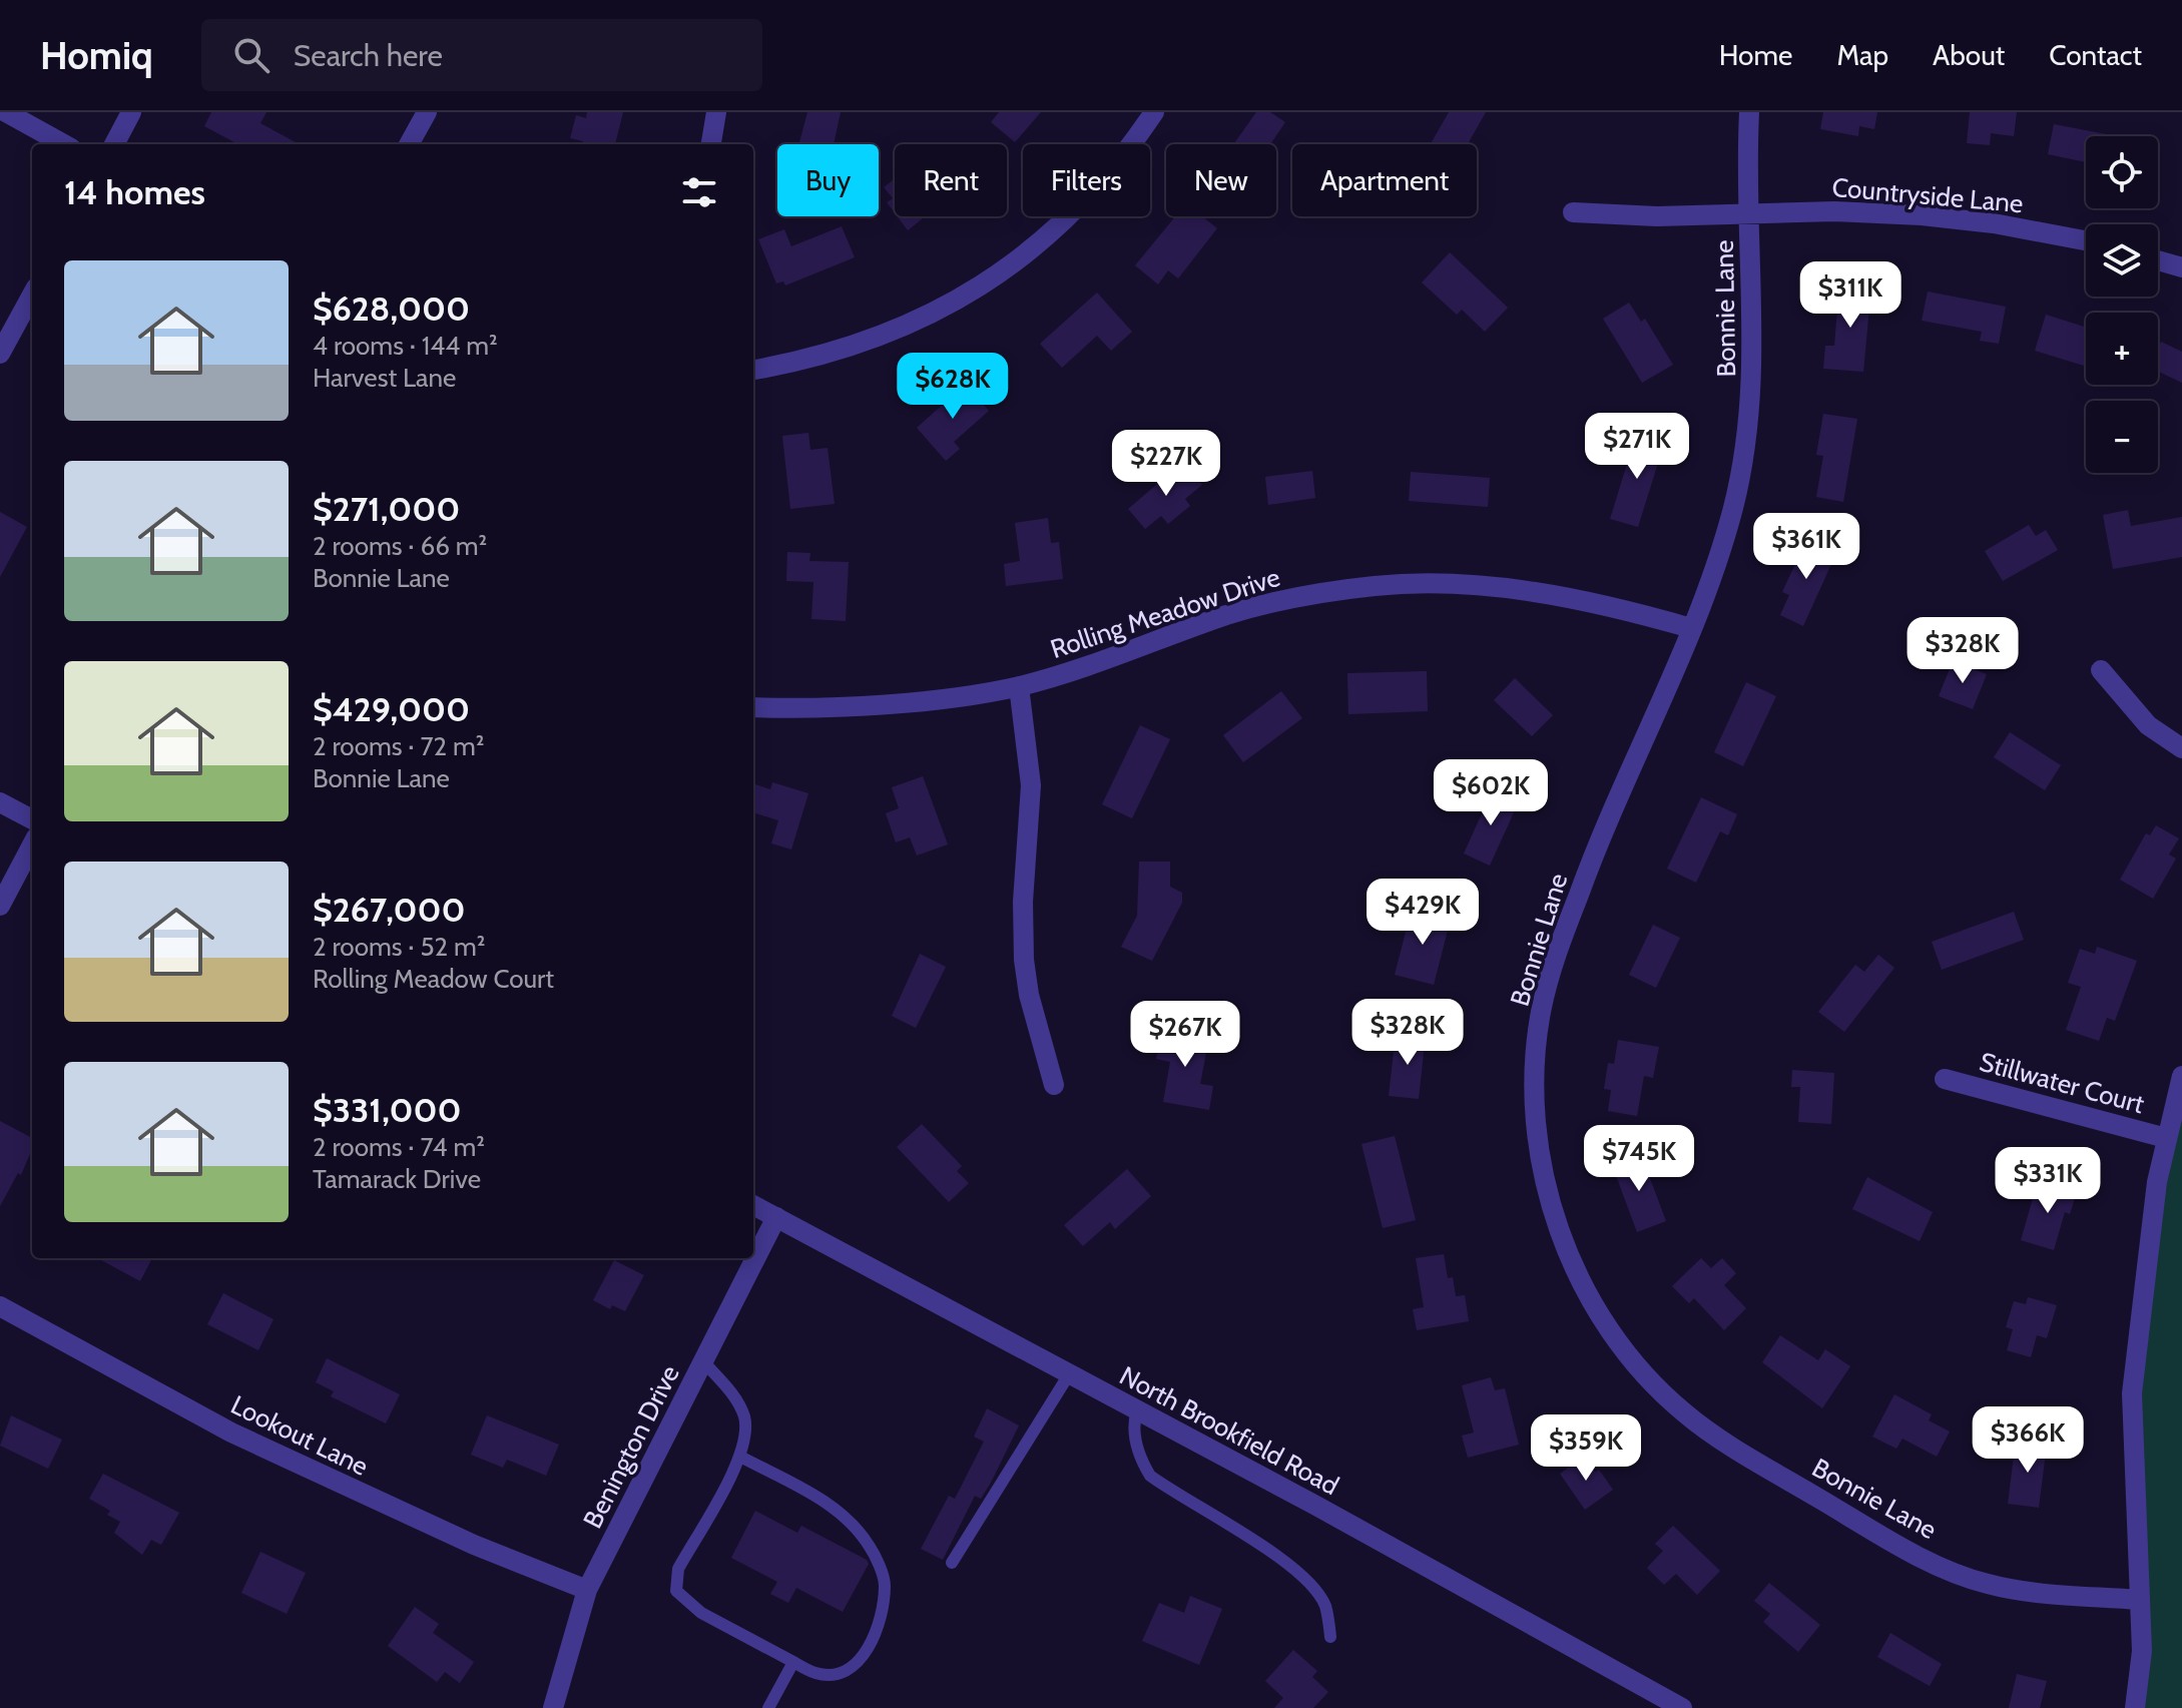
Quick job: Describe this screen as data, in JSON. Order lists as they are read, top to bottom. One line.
{"streets":{"street":["Countryside Lane","Bonnie Lane","Rolling Meadow Drive","Stillwater Court","North Brookfield Road","Lookout Lane","Benington Drive"]},"crossings":[["Countryside Lane","Bonnie Lane"],["Bonnie Lane","Rolling Meadow Drive"],["North Brookfield Road","Benington Drive"],["Lookout Lane","Benington Drive"]],"page":{"header":"Homiq","search":"Search here","nav":["Home","Map","About","Contact"],"map_buttons":["+","−"],"chip":["Buy","Rent","Filters","New","Apartment"],"heading":"14 homes","list":[{"name":"$628,000","note":"4 rooms · 144 m² · Harvest Lane"},{"name":"$271,000","note":"2 rooms · 66 m² · Bonnie Lane"},{"name":"$429,000","note":"2 rooms · 72 m² · Bonnie Lane"},{"name":"$267,000","note":"2 rooms · 52 m² · Rolling Meadow Court"},{"name":"$331,000","note":"2 rooms · 74 m² · Tamarack Drive"}],"price":["$311K","$628K","$271K","$227K","$361K","$328K","$602K","$429K","$328K","$267K","$745K","$331K","$366K","$359K"]}}
